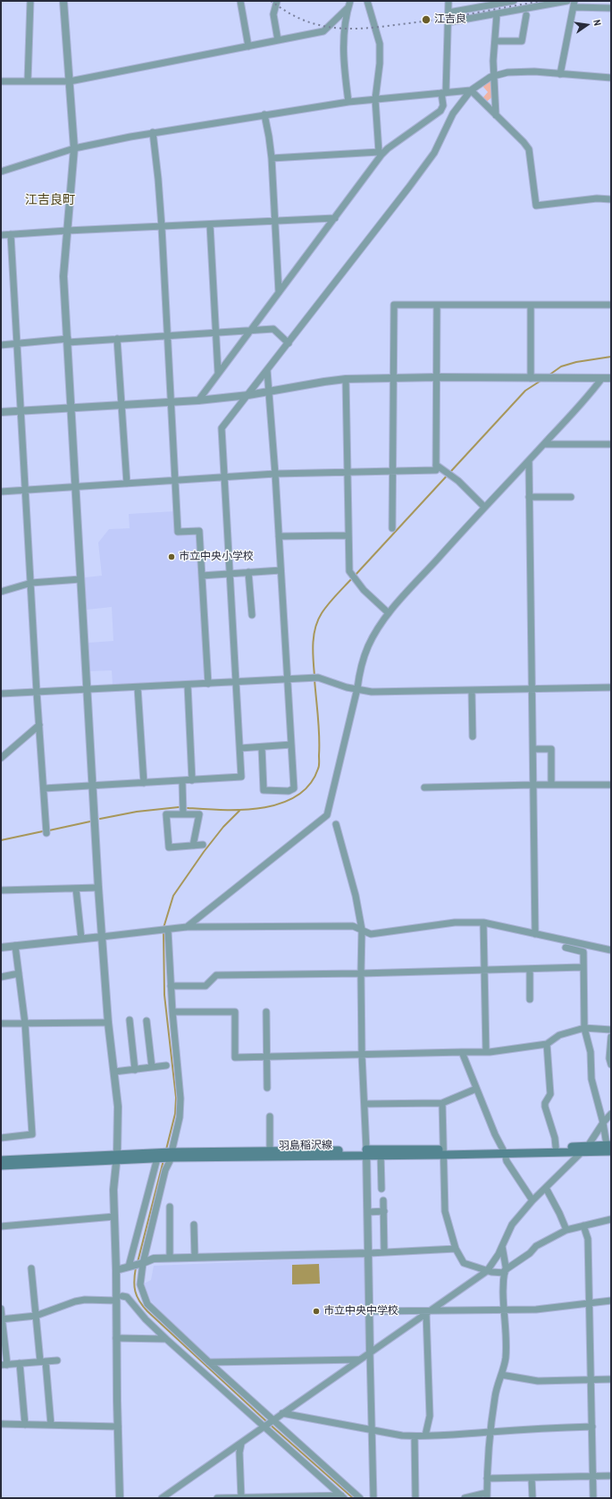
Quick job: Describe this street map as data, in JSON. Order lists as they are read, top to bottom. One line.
{"streets":{"main road":["羽島稲沢線"]},"districts":["江吉良町"],"places":["江吉良","市立中央小学校","市立中央中学校"],"north":"right"}
